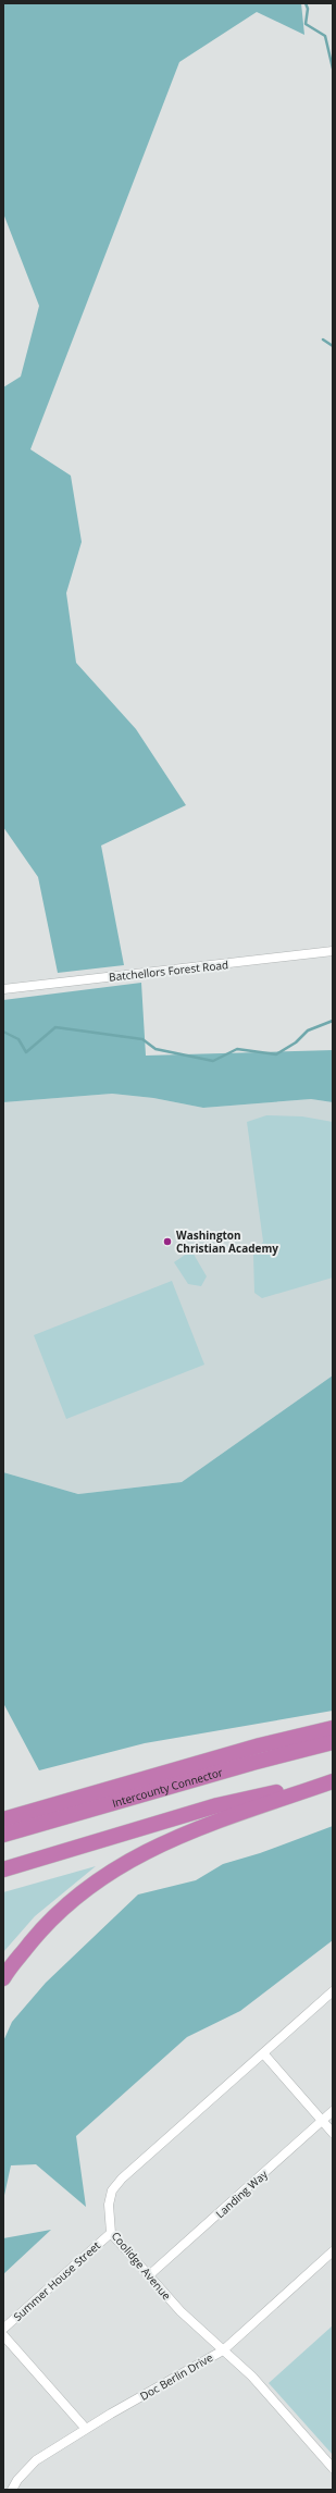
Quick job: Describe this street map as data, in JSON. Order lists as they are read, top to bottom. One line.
{"streets":{"highway":["Intercounty Connector"],"street":["Batchellors Forest Road","Landing Way","Coolidge Avenue","Summer House Street","Doc Berlin Drive"]},"crossings":[["Landing Way","Coolidge Avenue"],["Coolidge Avenue","Summer House Street"],["Coolidge Avenue","Doc Berlin Drive"]],"places":["Washington Christian Academy"]}
